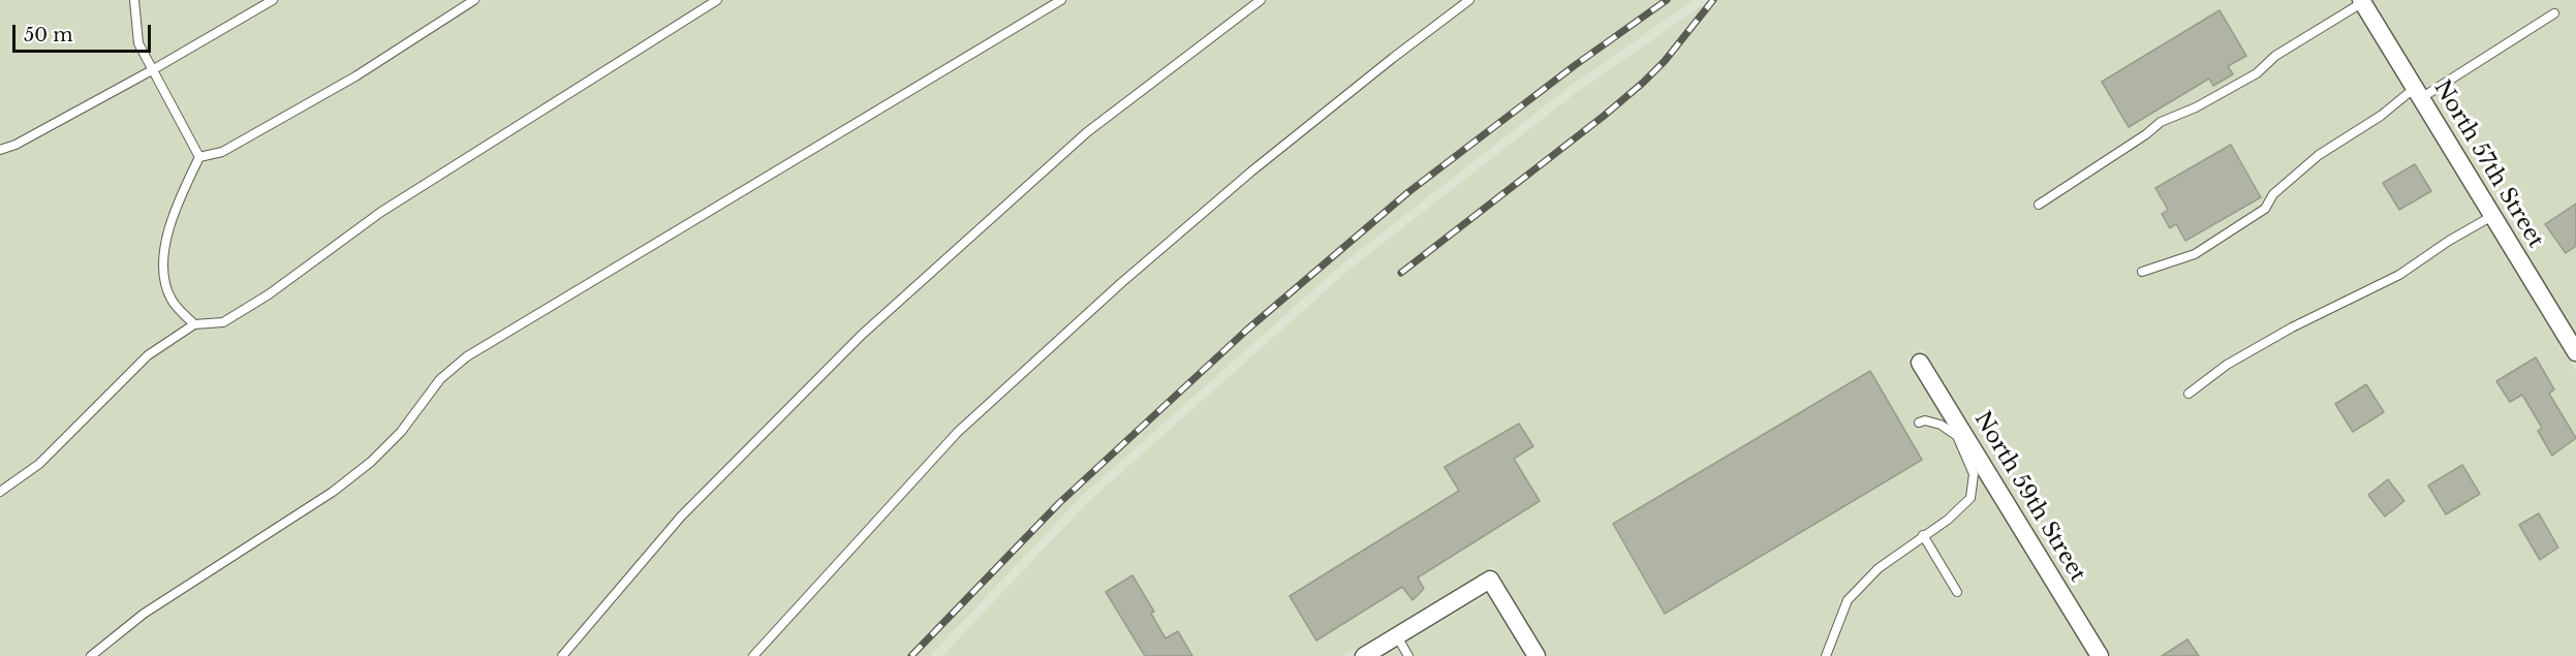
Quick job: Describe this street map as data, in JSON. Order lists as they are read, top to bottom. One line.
{"streets":{"street":["North 57th Street","North 59th Street"]},"scale_bar":"50 m"}
